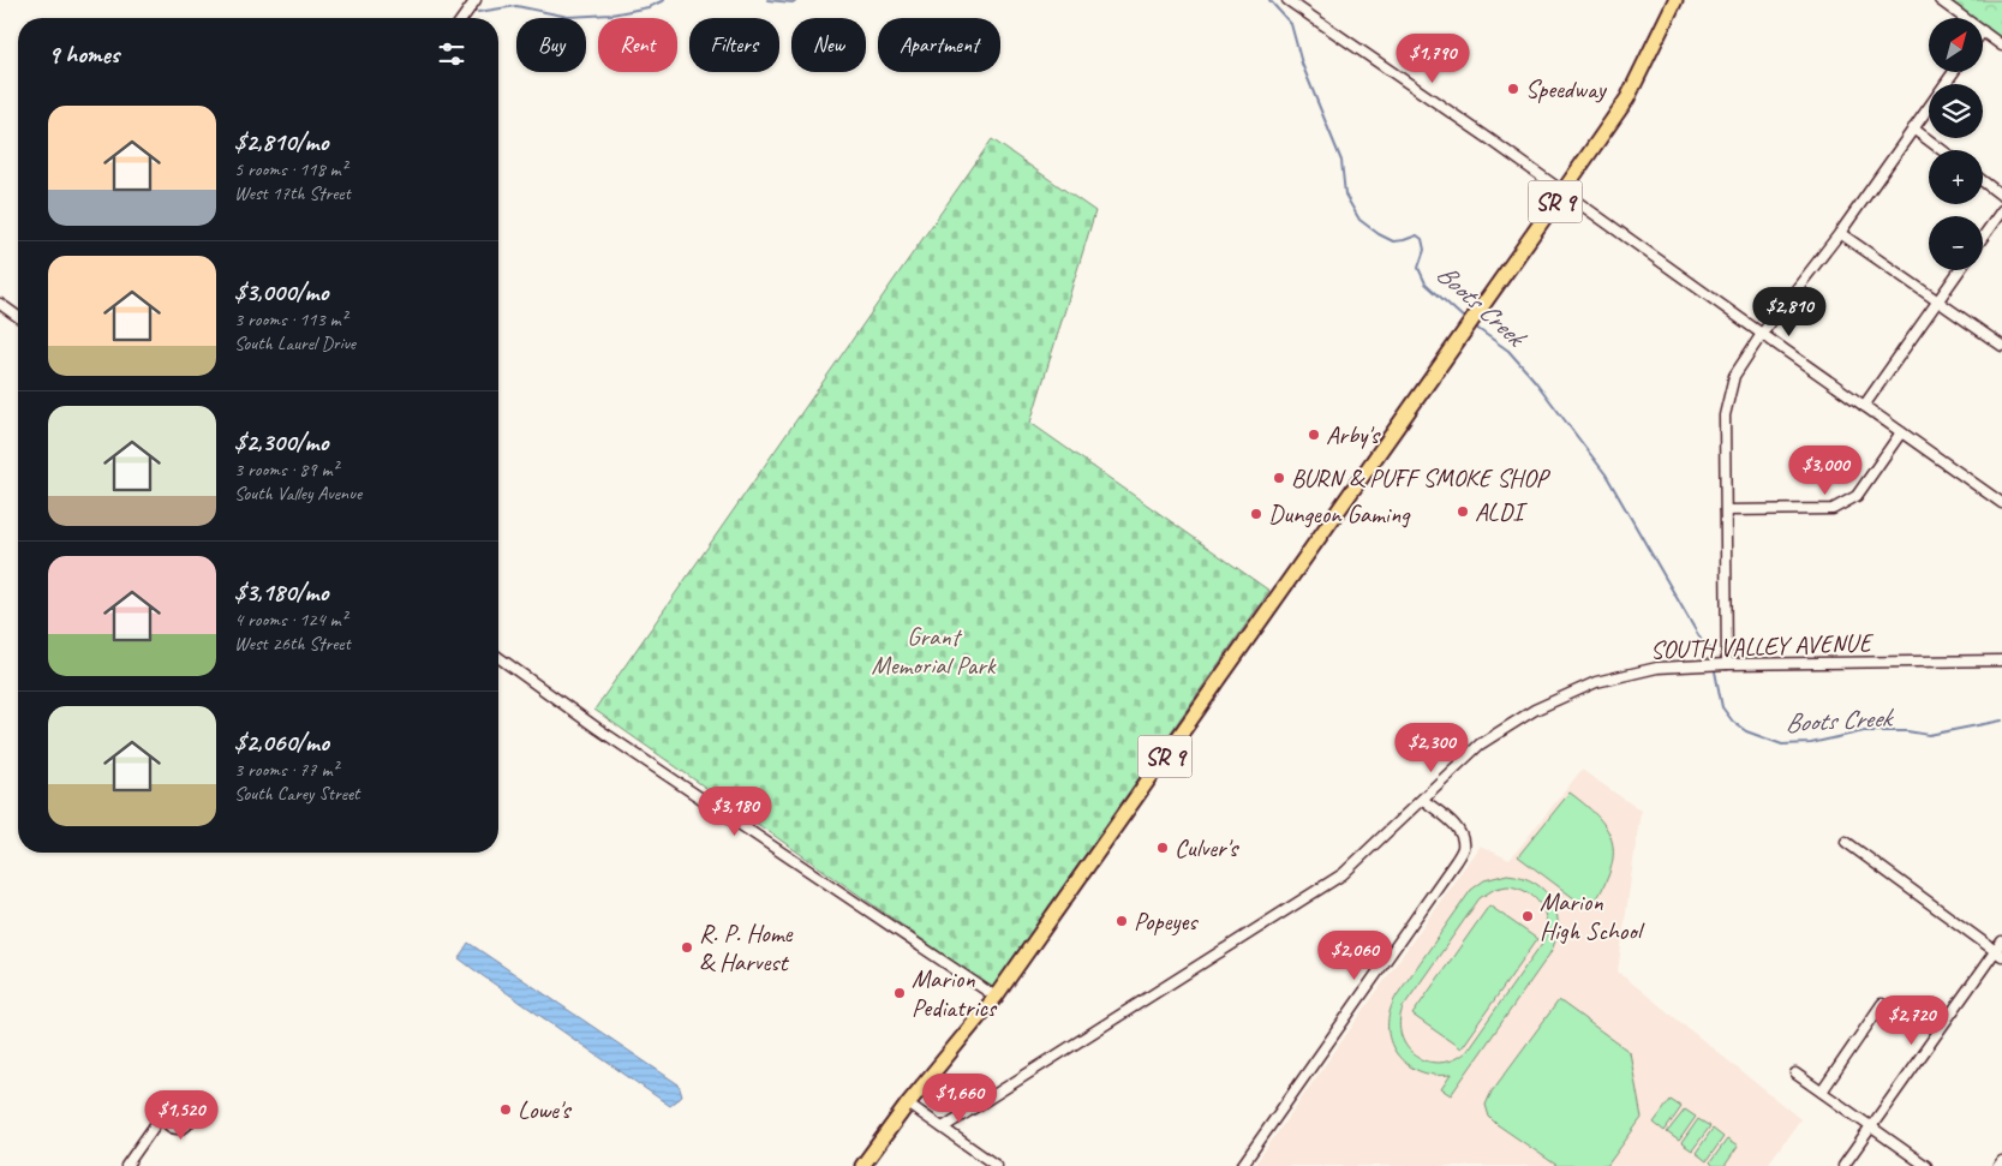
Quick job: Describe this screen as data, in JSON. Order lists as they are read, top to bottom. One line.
{"streets":{"highway":["SR 9"],"street":["SOUTH VALLEY AVENUE"]},"water":["Boots Creek"],"parks":["Grant Memorial Park"],"places":["Speedway","Arby's","BURN & PUFF SMOKE SHOP","ALDI","Dungeon Gaming","Culver's","Marion High School","Popeyes","R. P. Home & Harvest","Marion Pediatrics","Lowe's"],"north":"top right","page":{"map_buttons":["+","−"],"chip":["Buy","Rent","Filters","New","Apartment"],"heading":"9 homes","price":["$1,790","$2,810","$3,000","$2,300","$3,180","$2,060","$2,720","$1,660","$1,520"],"list":[{"name":"$2,810/mo","note":"5 rooms · 118 m² · West 17th Street"},{"name":"$3,000/mo","note":"3 rooms · 113 m² · South Laurel Drive"},{"name":"$2,300/mo","note":"3 rooms · 89 m² · South Valley Avenue"},{"name":"$3,180/mo","note":"4 rooms · 124 m² · West 26th Street"},{"name":"$2,060/mo","note":"3 rooms · 77 m² · South Carey Street"}]}}
